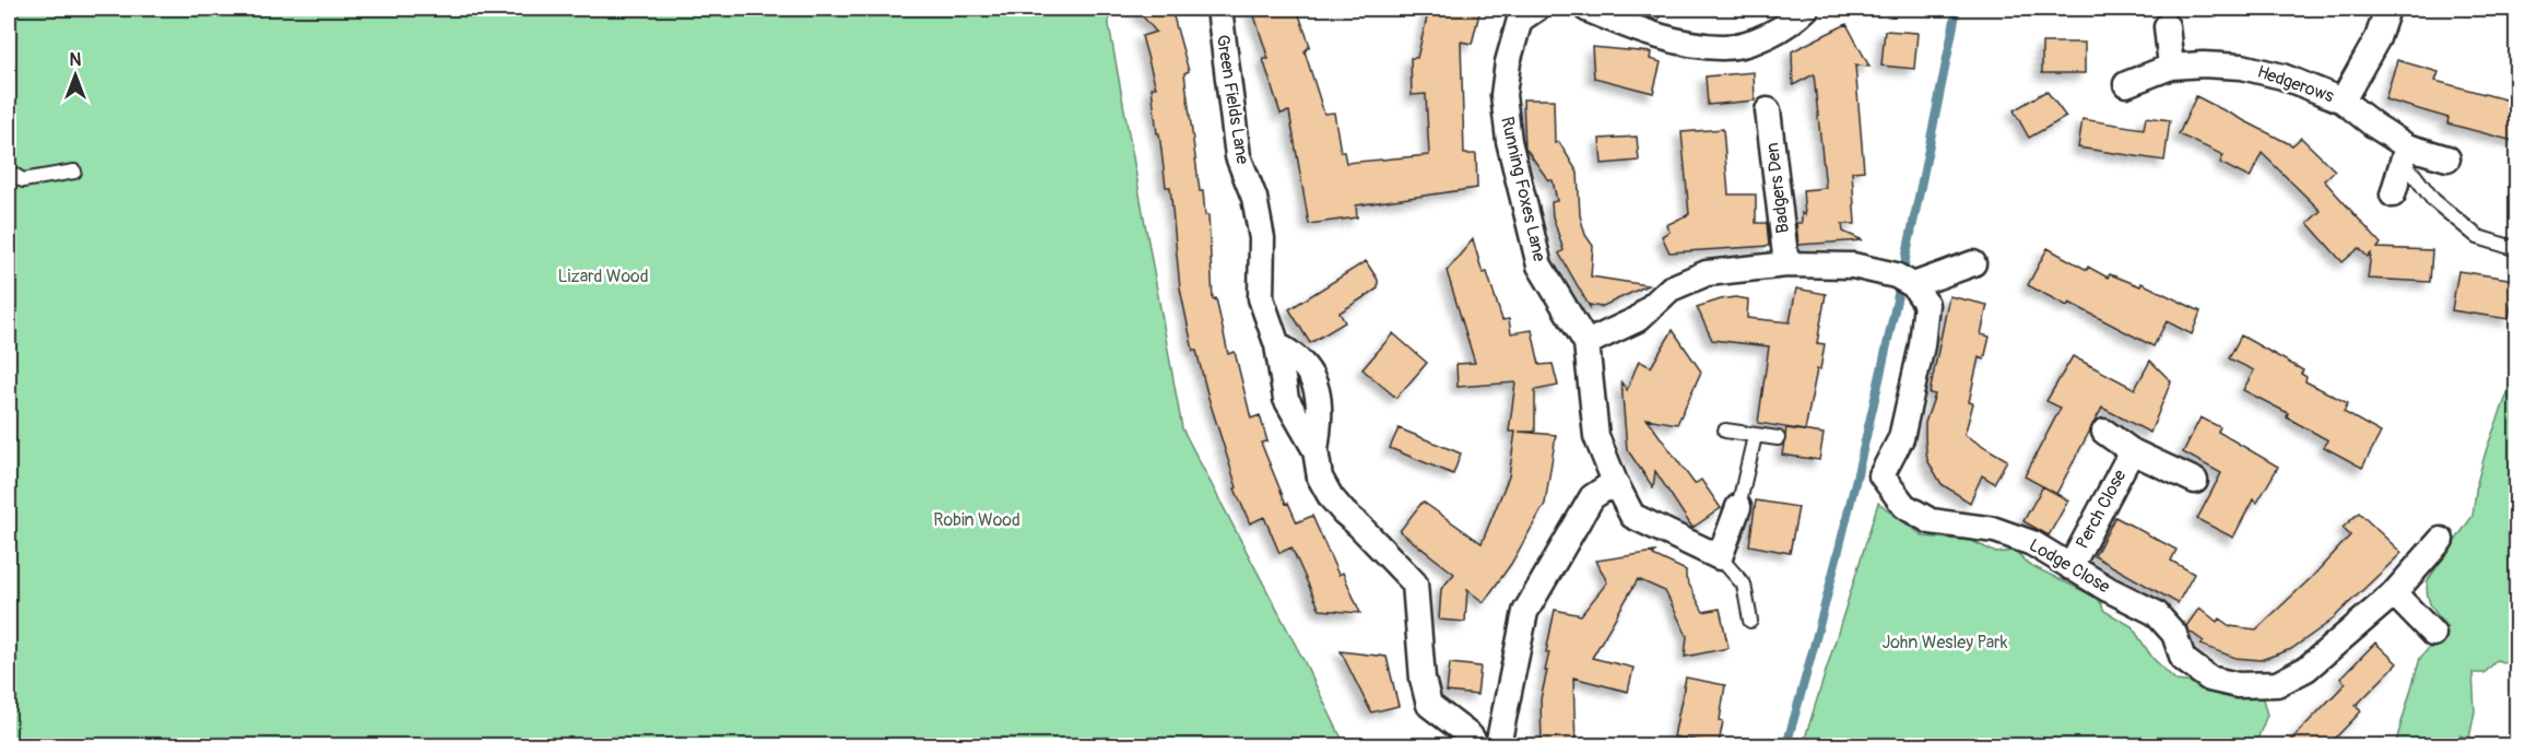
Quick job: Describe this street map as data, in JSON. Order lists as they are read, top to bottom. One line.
{"streets":{"street":["Hedgerows","Green Fields Lane","Badgers Den","Running Foxes Lane","Perch Close","Lodge Close"]},"crossings":[["Perch Close","Lodge Close"]],"parks":["Lizard Wood","Robin Wood","John Wesley Park"],"north":"top"}
